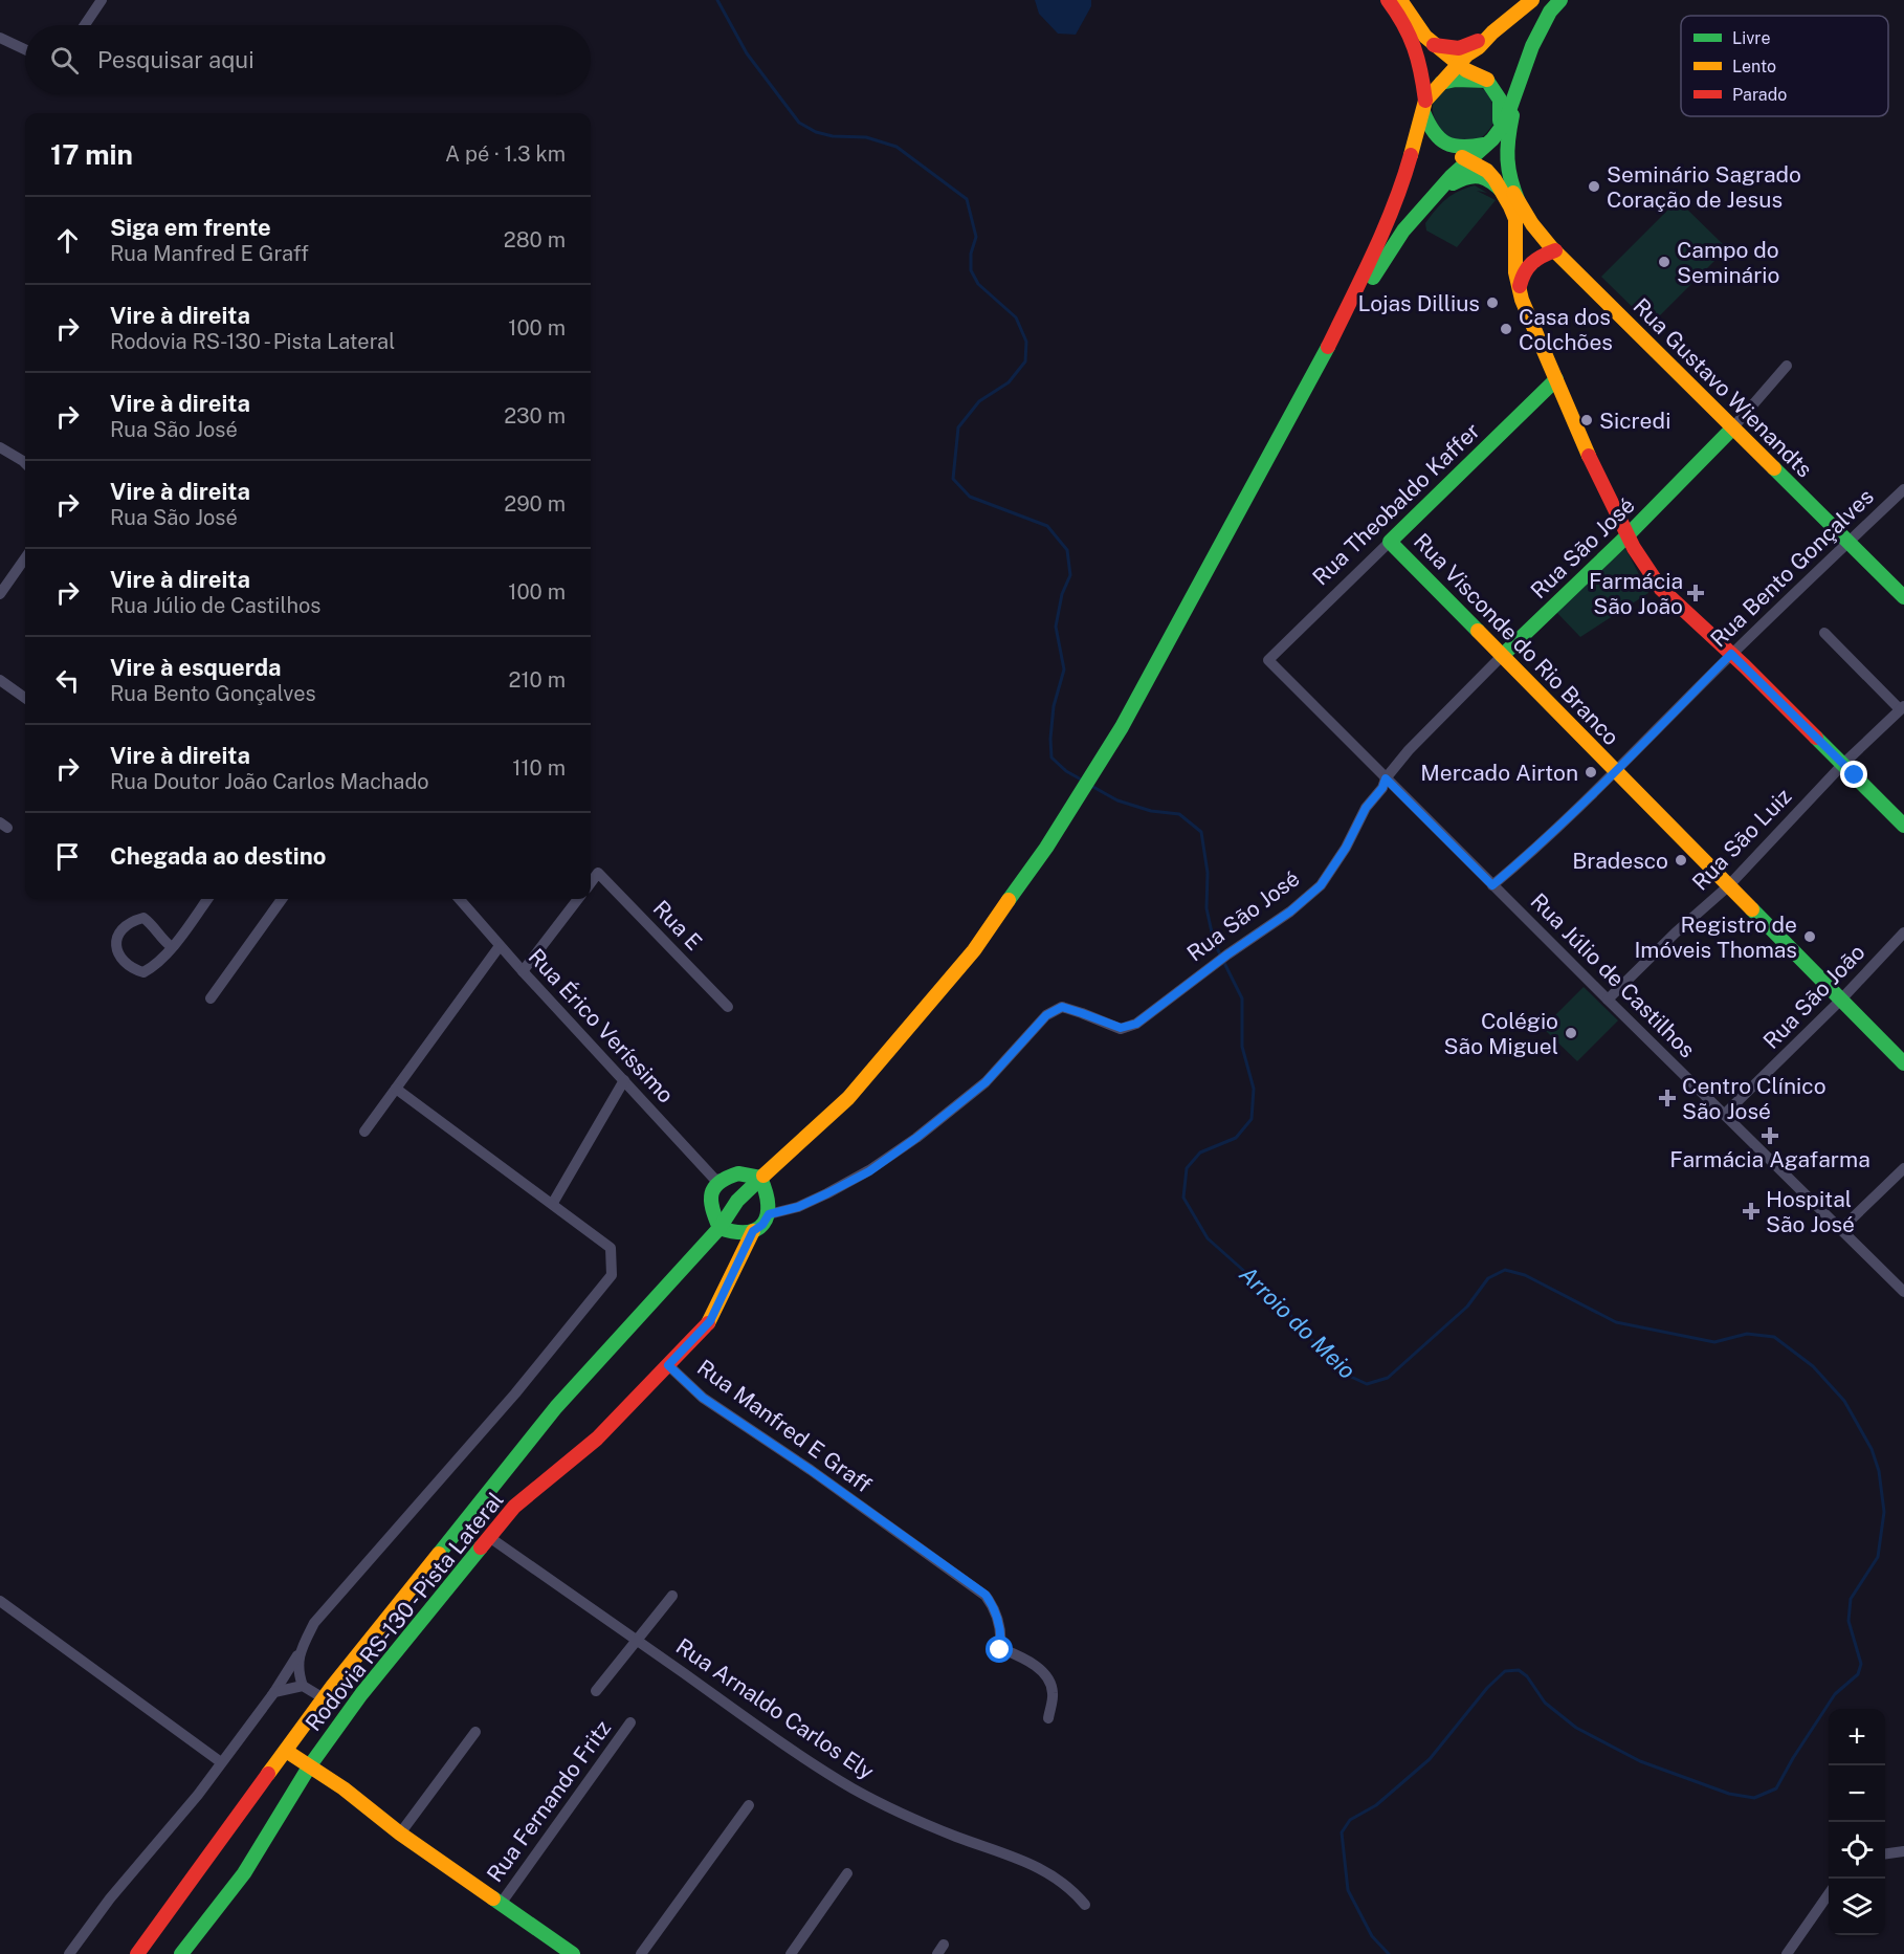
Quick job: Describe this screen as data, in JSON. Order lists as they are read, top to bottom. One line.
{"streets":{"main road":["Rua Gustavo Wienandts","Rua Theobaldo Kaffer","Rua São José","Rua Visconde do Rio Branco","Rodovia RS-130 - Pista Lateral"],"street":["Rua Bento Gonçalves","Rua São Luiz","Rua E","Rua Júlio de Castilhos","Rua São João","Rua Érico Veríssimo","Rua Manfred E Graff","Rua Arnaldo Carlos Ely","Rua Fernando Fritz"]},"crossings":[["Rua Gustavo Wienandts","Rua São José"],["Rua Gustavo Wienandts","Rua Bento Gonçalves"],["Rua Theobaldo Kaffer","Rua Visconde do Rio Branco"],["Rua Theobaldo Kaffer","Rua Júlio de Castilhos"],["Rua São José","Rua Visconde do Rio Branco"],["Rua São José","Rua Júlio de Castilhos"],["Rua São José","Rodovia RS-130 - Pista Lateral"],["Rua Bento Gonçalves","Rua Visconde do Rio Branco"],["Rua Bento Gonçalves","Rua Júlio de Castilhos"],["Rua Visconde do Rio Branco","Rua São Luiz"],["Rua Visconde do Rio Branco","Rua São João"],["Rua São Luiz","Rua Júlio de Castilhos"],["Rua Júlio de Castilhos","Rua São João"],["Rua Manfred E Graff","Rodovia RS-130 - Pista Lateral"],["Rodovia RS-130 - Pista Lateral","Rua Arnaldo Carlos Ely"]],"water":["Arroio do Meio"],"places":{"other":["Seminário Sagrado Coração de Jesus","Campo do Seminário","Lojas Dillius","Casa dos Colchões","Sicredi","Mercado Airton","Bradesco","Registro de Imóveis Thomas","Colégio São Miguel"],"health":["Farmácia São João","Centro Clínico São José","Farmácia Agafarma","Hospital São José"]},"legend":["Livre","Lento","Parado"],"page":{"search":"Pesquisar aqui","heading":["17 min","A pé · 1.3 km"],"list":[["Siga em frente","Rua Manfred E Graff","280 m"],["Vire à direita","Rodovia RS-130 - Pista Lateral","100 m"],["Vire à direita","Rua São José","230 m"],["Vire à direita","Rua São José","290 m"],["Vire à direita","Rua Júlio de Castilhos","100 m"],["Vire à esquerda","Rua Bento Gonçalves","210 m"],["Vire à direita","Rua Doutor João Carlos Machado","110 m"],"Chegada ao destino"],"map_buttons":["+","−"]}}
